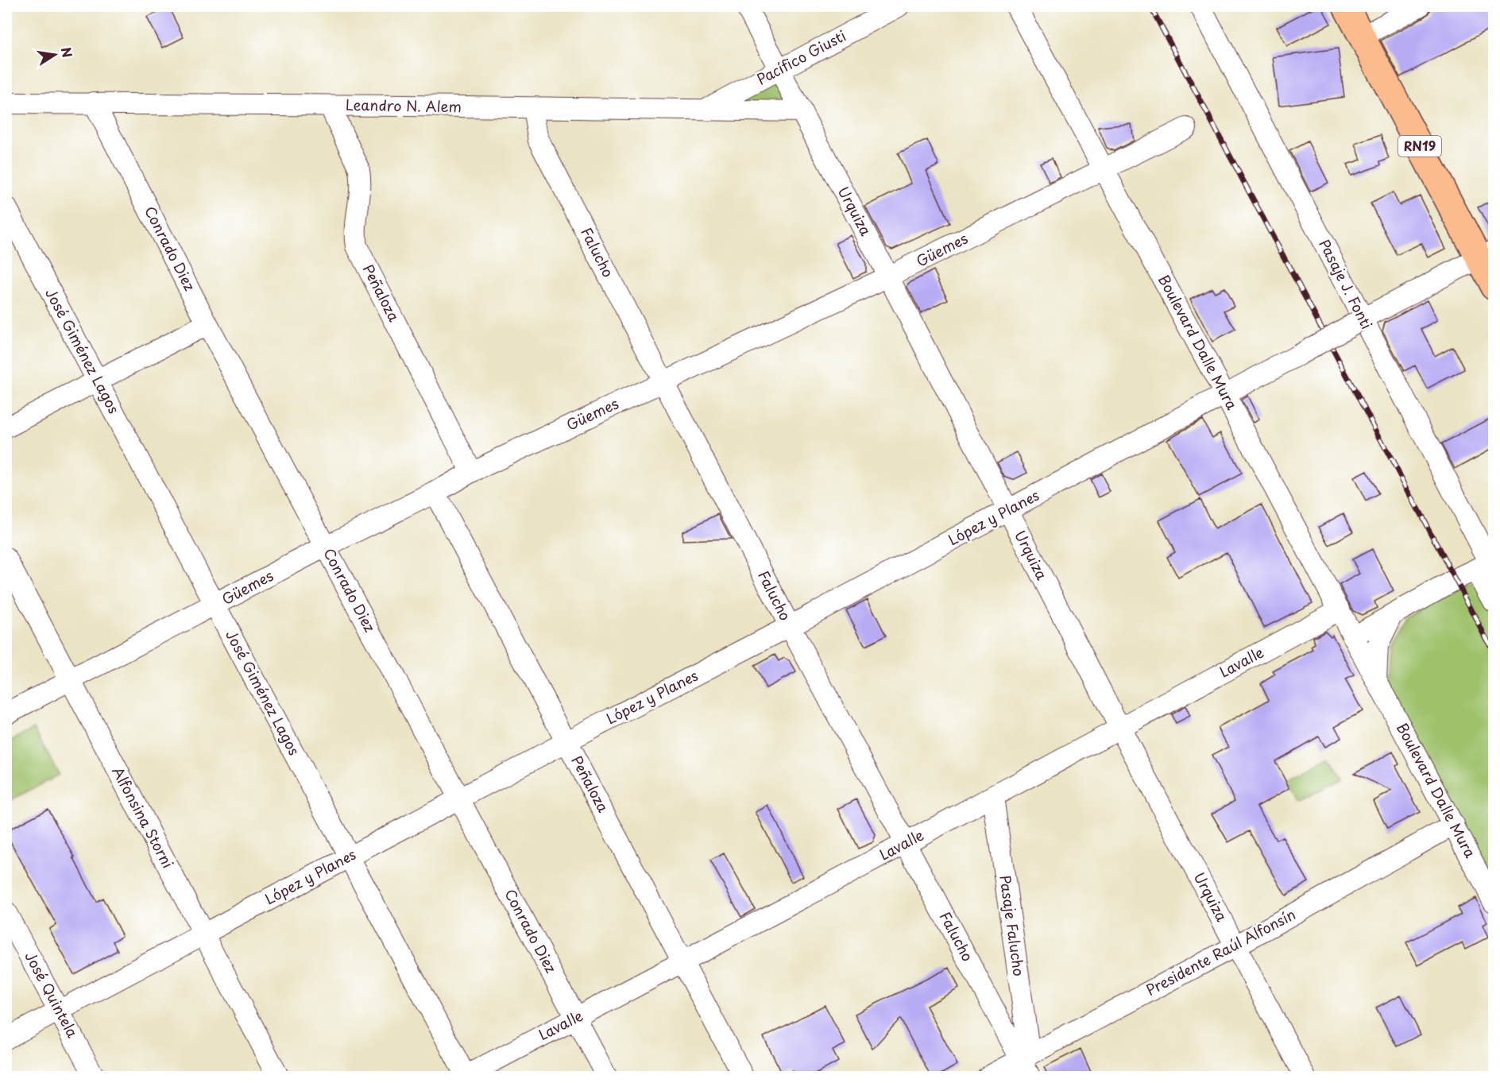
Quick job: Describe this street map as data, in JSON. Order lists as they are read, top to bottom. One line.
{"streets":{"highway":["RN19"],"street":["Pacífico Giusti","Leandro N. Alem","Urquiza","Conrado Diez","Güemes","Falucho","Pasaje J. Fonti","Peñaloza","Boulevard Dalle Mura","José Giménez Lagos","López y Planes","Lavalle","Alfonsina Storni","Pasaje Falucho","Presidente Raúl Alfonsín","José Quintela"]},"crossings":[["Pacífico Giusti","Leandro N. Alem"],["Pacífico Giusti","Urquiza"],["Leandro N. Alem","Urquiza"],["Leandro N. Alem","Conrado Diez"],["Leandro N. Alem","Falucho"],["Leandro N. Alem","Peñaloza"],["Urquiza","Güemes"],["Urquiza","López y Planes"],["Urquiza","Lavalle"],["Urquiza","Presidente Raúl Alfonsín"],["Conrado Diez","Güemes"],["Conrado Diez","López y Planes"],["Conrado Diez","Lavalle"],["Güemes","Falucho"],["Güemes","Peñaloza"],["Güemes","Boulevard Dalle Mura"],["Güemes","José Giménez Lagos"],["Güemes","Alfonsina Storni"],["Falucho","López y Planes"],["Falucho","Lavalle"],["Falucho","Pasaje Falucho"],["Falucho","Presidente Raúl Alfonsín"],["Pasaje J. Fonti","López y Planes"],["Peñaloza","López y Planes"],["Peñaloza","Lavalle"],["Boulevard Dalle Mura","López y Planes"],["Boulevard Dalle Mura","Lavalle"],["Boulevard Dalle Mura","Presidente Raúl Alfonsín"],["José Giménez Lagos","López y Planes"],["José Giménez Lagos","Lavalle"],["López y Planes","Alfonsina Storni"],["López y Planes","José Quintela"],["Lavalle","Pasaje Falucho"],["Pasaje Falucho","Presidente Raúl Alfonsín"]],"north":"right"}
